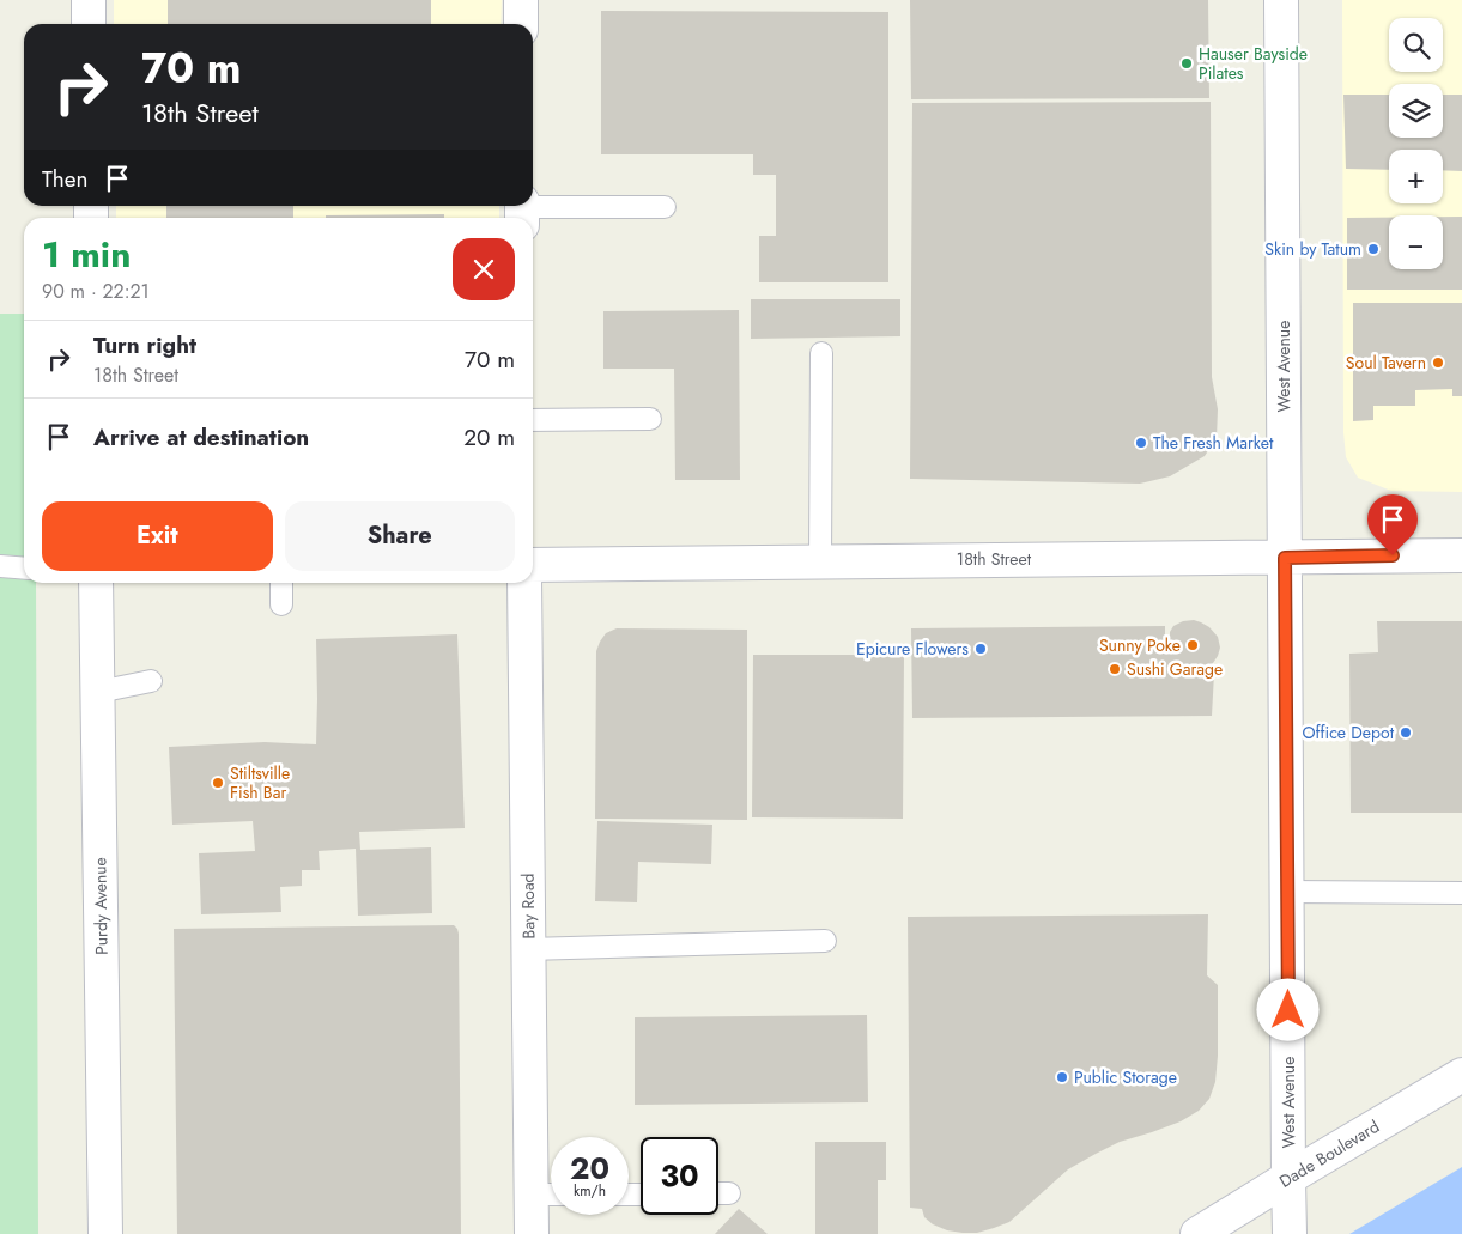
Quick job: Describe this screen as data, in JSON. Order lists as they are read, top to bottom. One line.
{"streets":{"street":["West Avenue","18th Street","Purdy Avenue","Bay Road","Dade Boulevard"]},"crossings":[["West Avenue","18th Street"],["West Avenue","Dade Boulevard"]],"places":["Hauser Bayside Pilates","Skin by Tatum","Soul Tavern","The Fresh Market","Sunny Poke","Epicure Flowers","Sushi Garage","Office Depot","Stiltsville Fish Bar","Public Storage"],"page":{"map_buttons":["+","−"],"turn":["70 m","18th Street"],"then":"Then","heading":["1 min","90 m · 22:21"],"list":[{"name":"Turn right","note":"18th Street","value":"70 m"},{"name":"Arrive at destination","value":"20 m"}],"buttons":["Exit","Share"],"speed":"20 km/h","limit":"30"}}
